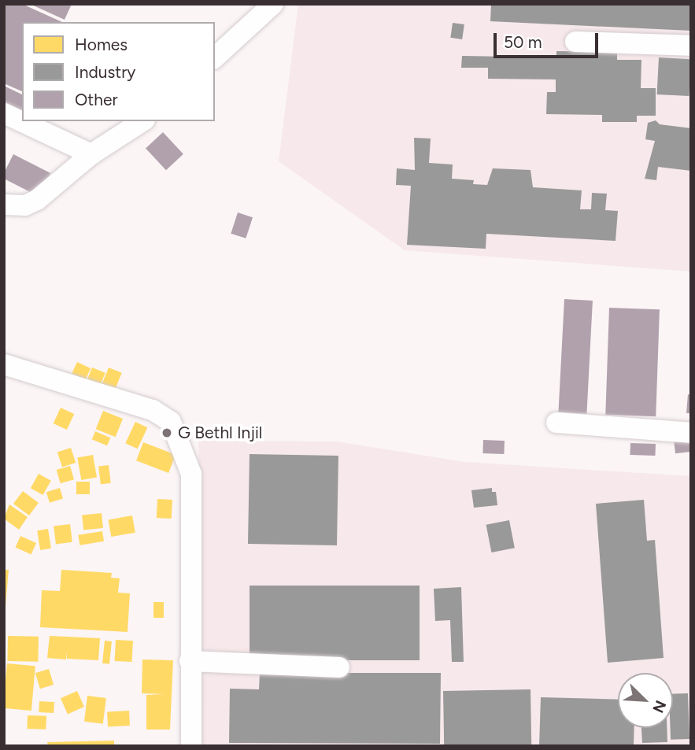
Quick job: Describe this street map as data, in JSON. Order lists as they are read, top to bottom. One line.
{"places":["G Bethl Injil"],"legend":["Homes","Industry","Other"],"scale_bar":"50 m","north":"bottom right"}
